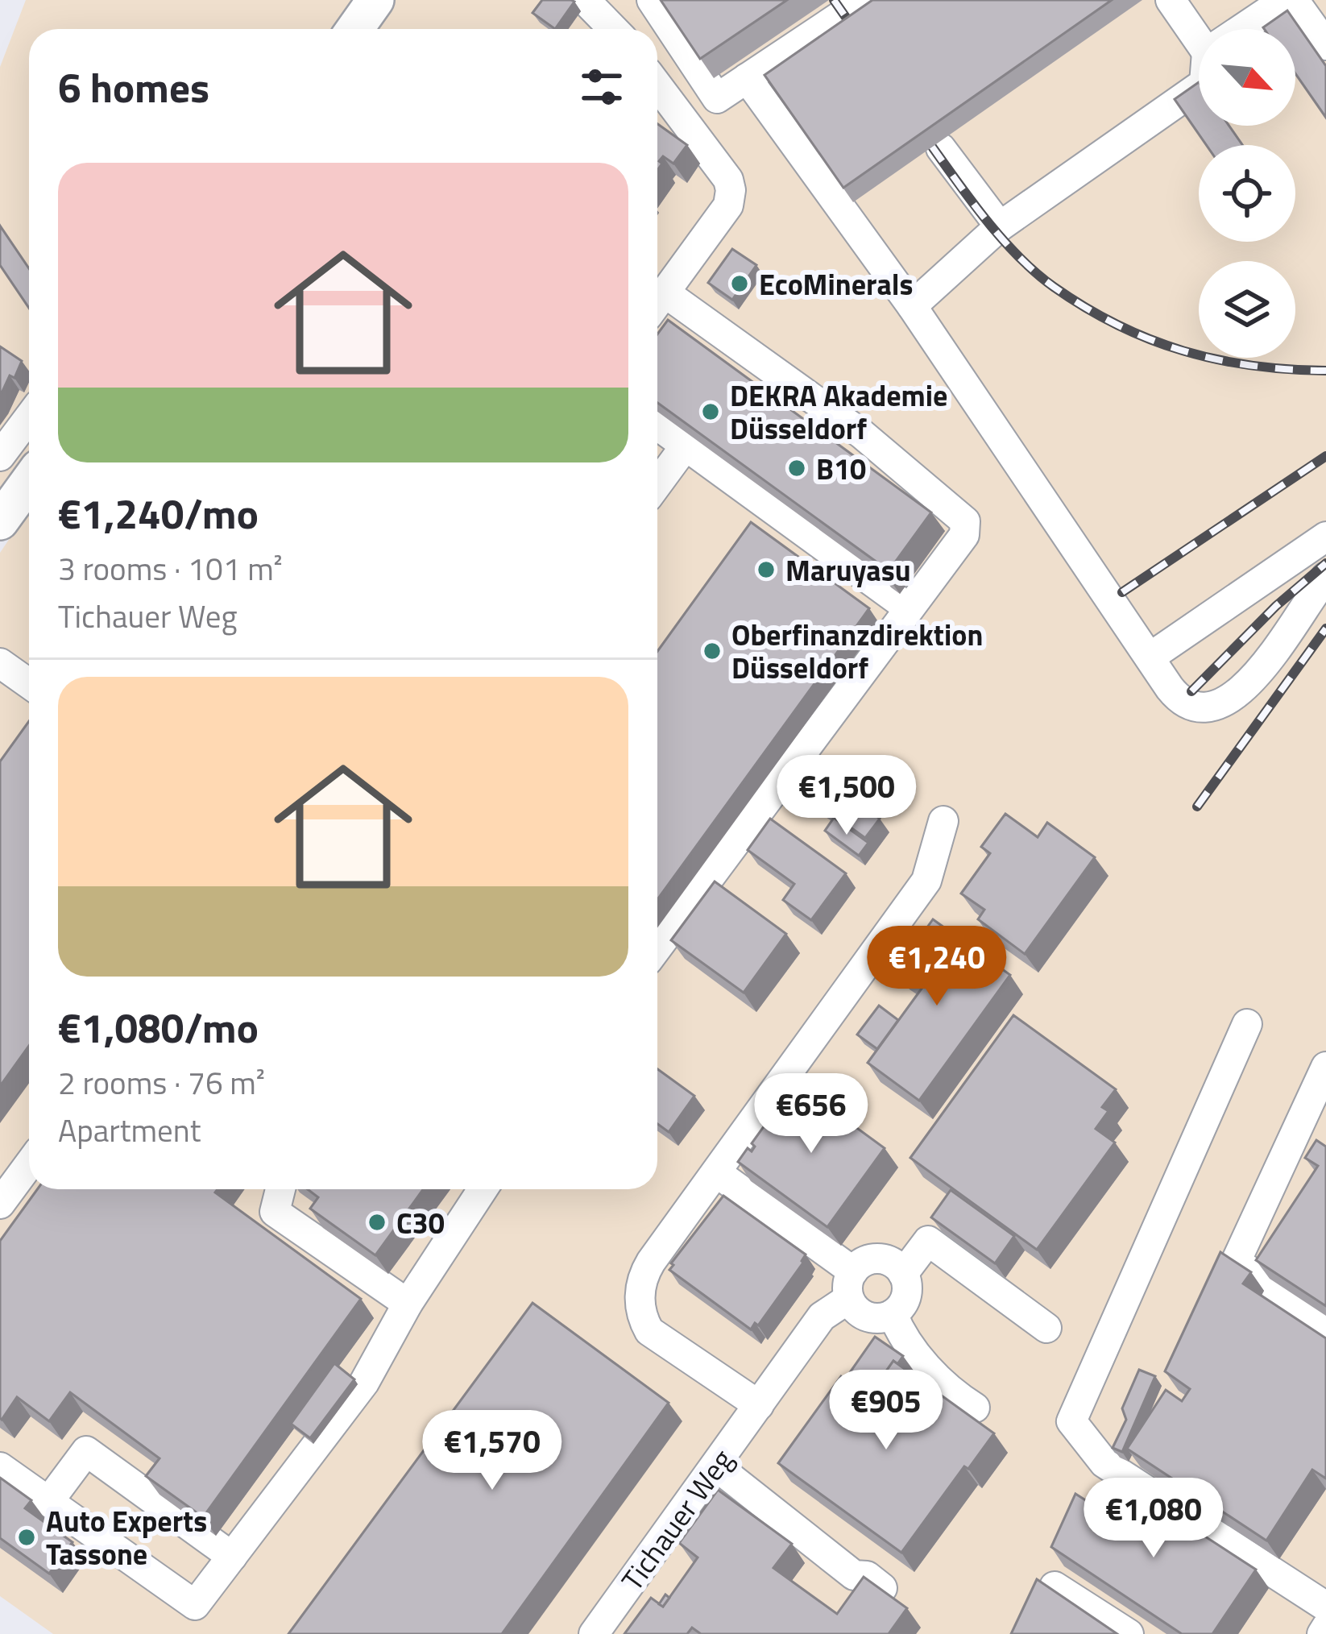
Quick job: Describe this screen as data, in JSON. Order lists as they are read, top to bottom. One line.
{"streets":{"street":["Tichauer Weg"]},"places":["EcoMinerals","DEKRA Akademie Düsseldorf","B10","Maruyasu","Oberfinanzdirektion Düsseldorf","C30","Auto Experts Tassone"],"north":"bottom right","page":{"heading":"6 homes","list":[{"name":"€1,240/mo","note":"3 rooms · 101 m² · Tichauer Weg"},{"name":"€1,080/mo","note":"2 rooms · 76 m² · Apartment"}],"price":["€1,500","€1,240","€656","€905","€1,570","€1,080"]}}
